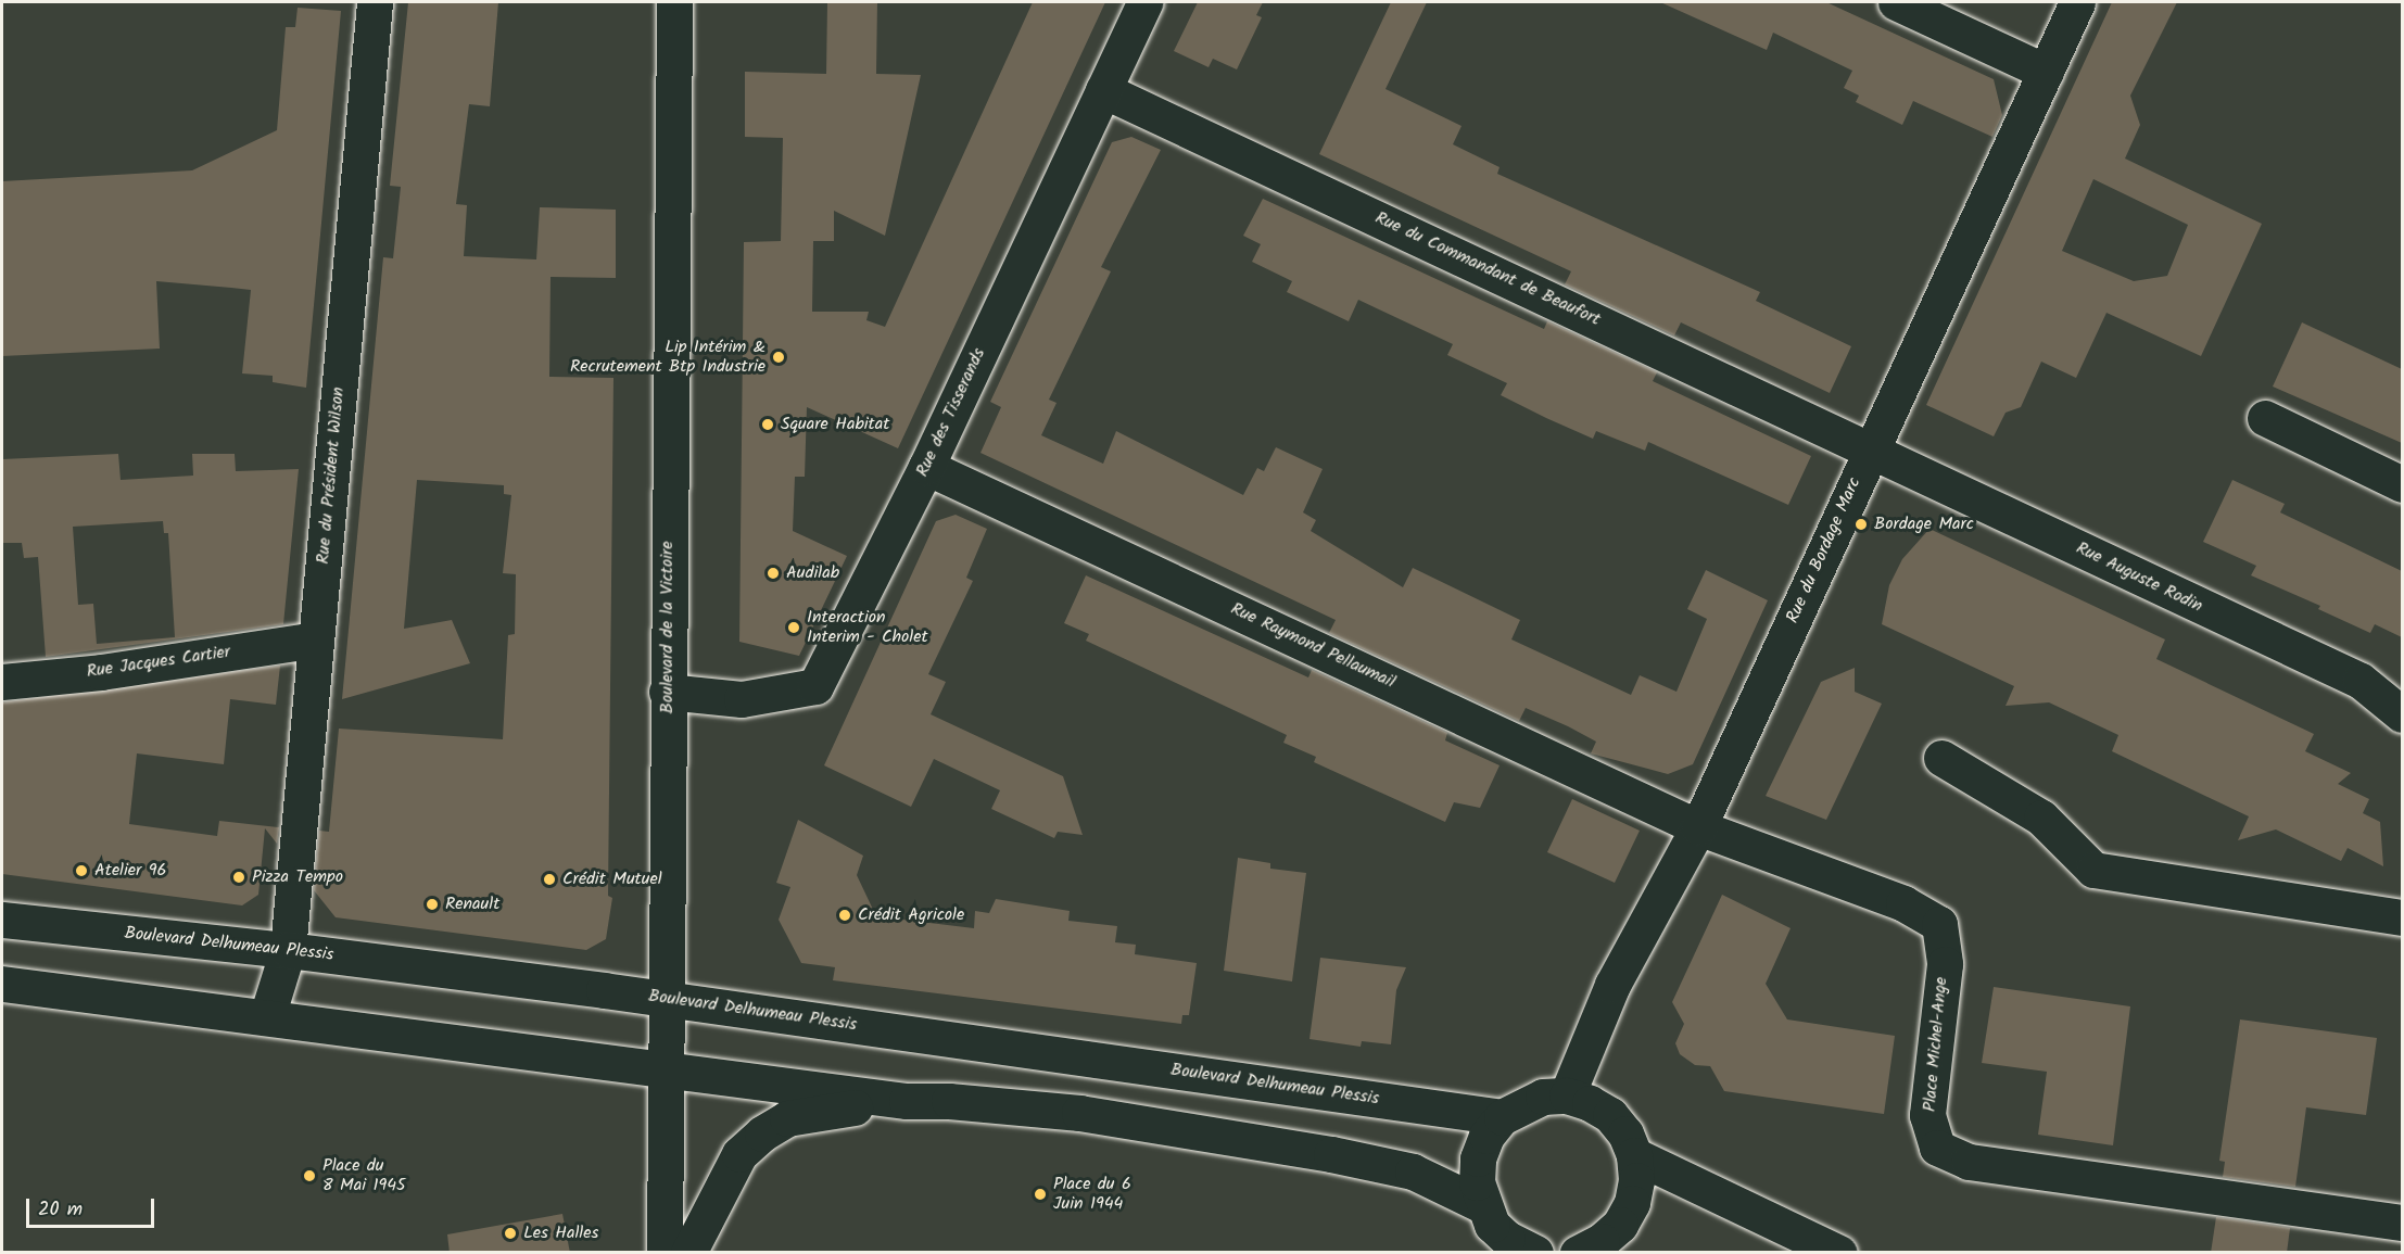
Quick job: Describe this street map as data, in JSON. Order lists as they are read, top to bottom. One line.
{"streets":{"street":["Rue du Commandant de Beaufort","Rue des Tisserands","Rue du Président Wilson","Rue du Bordage Marc","Rue Auguste Rodin","Boulevard de la Victoire","Rue Raymond Pellaumail","Rue Jacques Cartier","Boulevard Delhumeau Plessis","Place Michel-Ange"]},"crossings":[["Rue du Commandant de Beaufort","Rue des Tisserands"],["Rue du Commandant de Beaufort","Rue du Bordage Marc"],["Rue du Commandant de Beaufort","Rue Auguste Rodin"],["Rue des Tisserands","Boulevard de la Victoire"],["Rue des Tisserands","Rue Raymond Pellaumail"],["Rue du Président Wilson","Rue Jacques Cartier"],["Rue du Président Wilson","Boulevard Delhumeau Plessis"],["Rue du Bordage Marc","Rue Auguste Rodin"],["Rue du Bordage Marc","Rue Raymond Pellaumail"],["Rue du Bordage Marc","Place Michel-Ange"],["Boulevard de la Victoire","Boulevard Delhumeau Plessis"],["Rue Raymond Pellaumail","Place Michel-Ange"]],"places":["Lip Intérim & Recrutement Btp Industrie","Square Habitat","Bordage Marc","Audilab","Interaction Interim - Cholet","Atelier 96","Pizza Tempo","Crédit Mutuel","Renault","Crédit Agricole","Place du 8 Mai 1945","Place du 6 Juin 1944","Les Halles"],"scale_bar":"20 m"}
